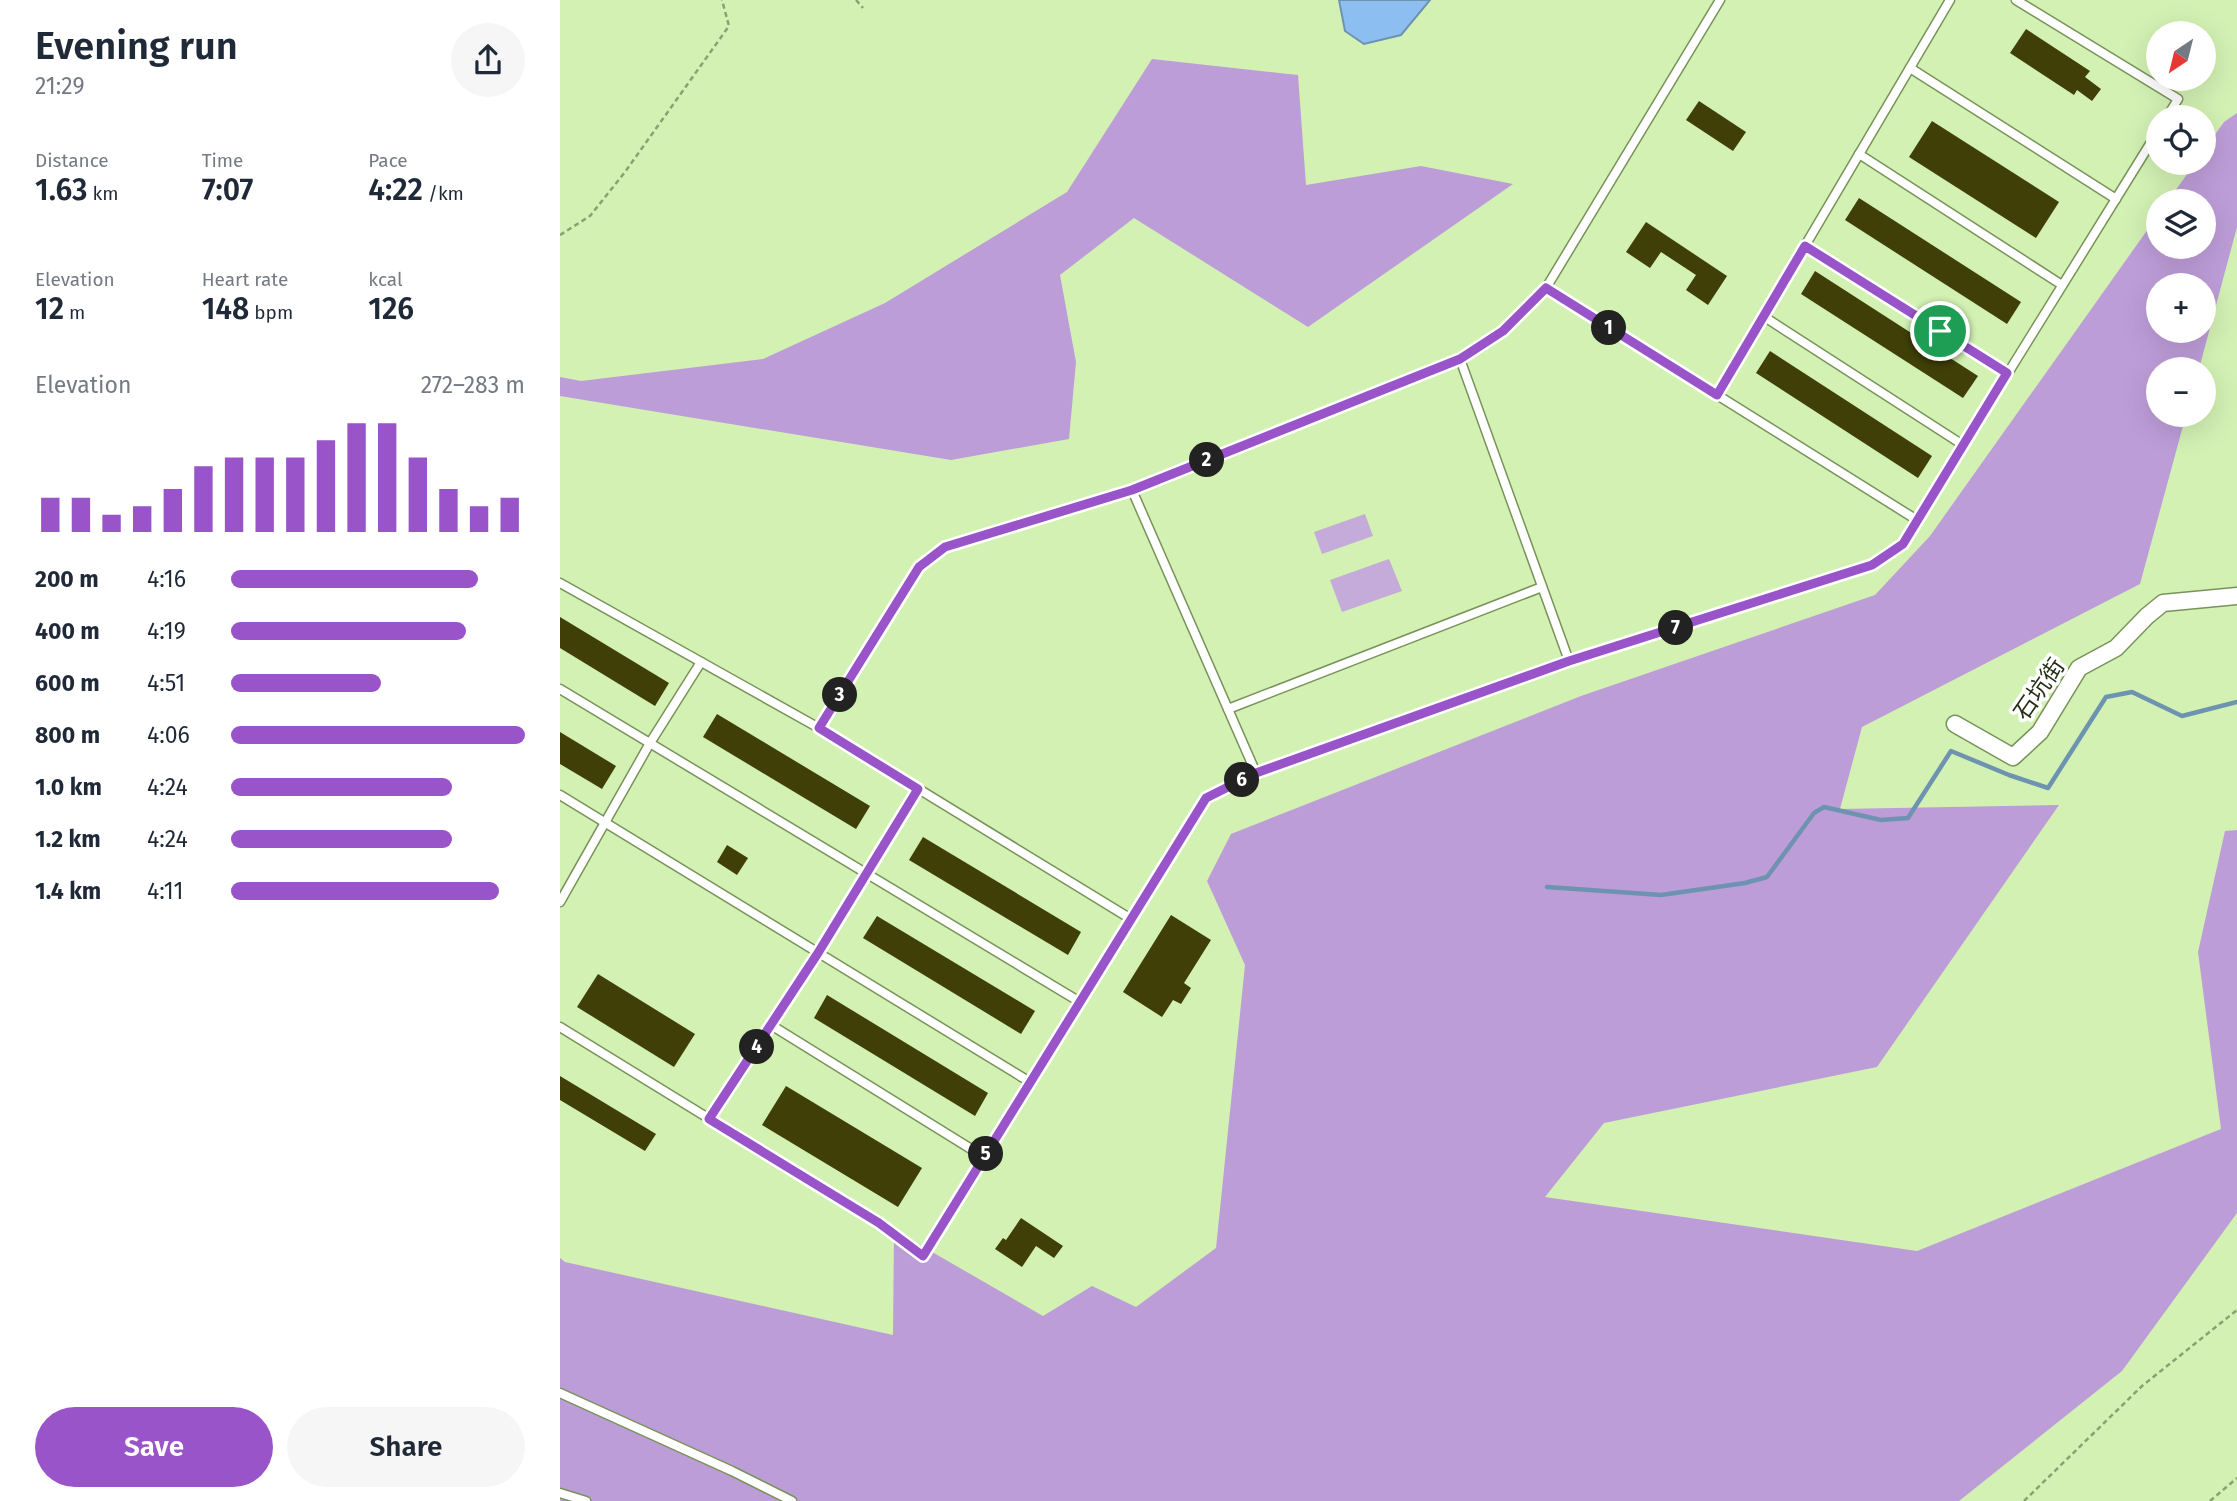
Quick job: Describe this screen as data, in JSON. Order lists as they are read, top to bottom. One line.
{"streets":{"street":["石坑街"]},"north":"bottom left","page":{"heading":["Evening run","21:29"],"map_buttons":["+","−"],"stats":[["Distance","1.63 km"],["Time","7:07"],["Pace","4:22 /km"],["Elevation","12 m"],["Heart rate","148 bpm"],["kcal","126"]],"pins":["1","2","7","3","6","4","5"],"chart":["Elevation","272–283 m"],"list":[{"name":"200 m","note":"4:16"},{"name":"400 m","note":"4:19"},{"name":"600 m","note":"4:51"},{"name":"800 m","note":"4:06"},{"name":"1.0 km","note":"4:24"},{"name":"1.2 km","note":"4:24"},{"name":"1.4 km","note":"4:11"}],"buttons":["Save","Share"]}}
